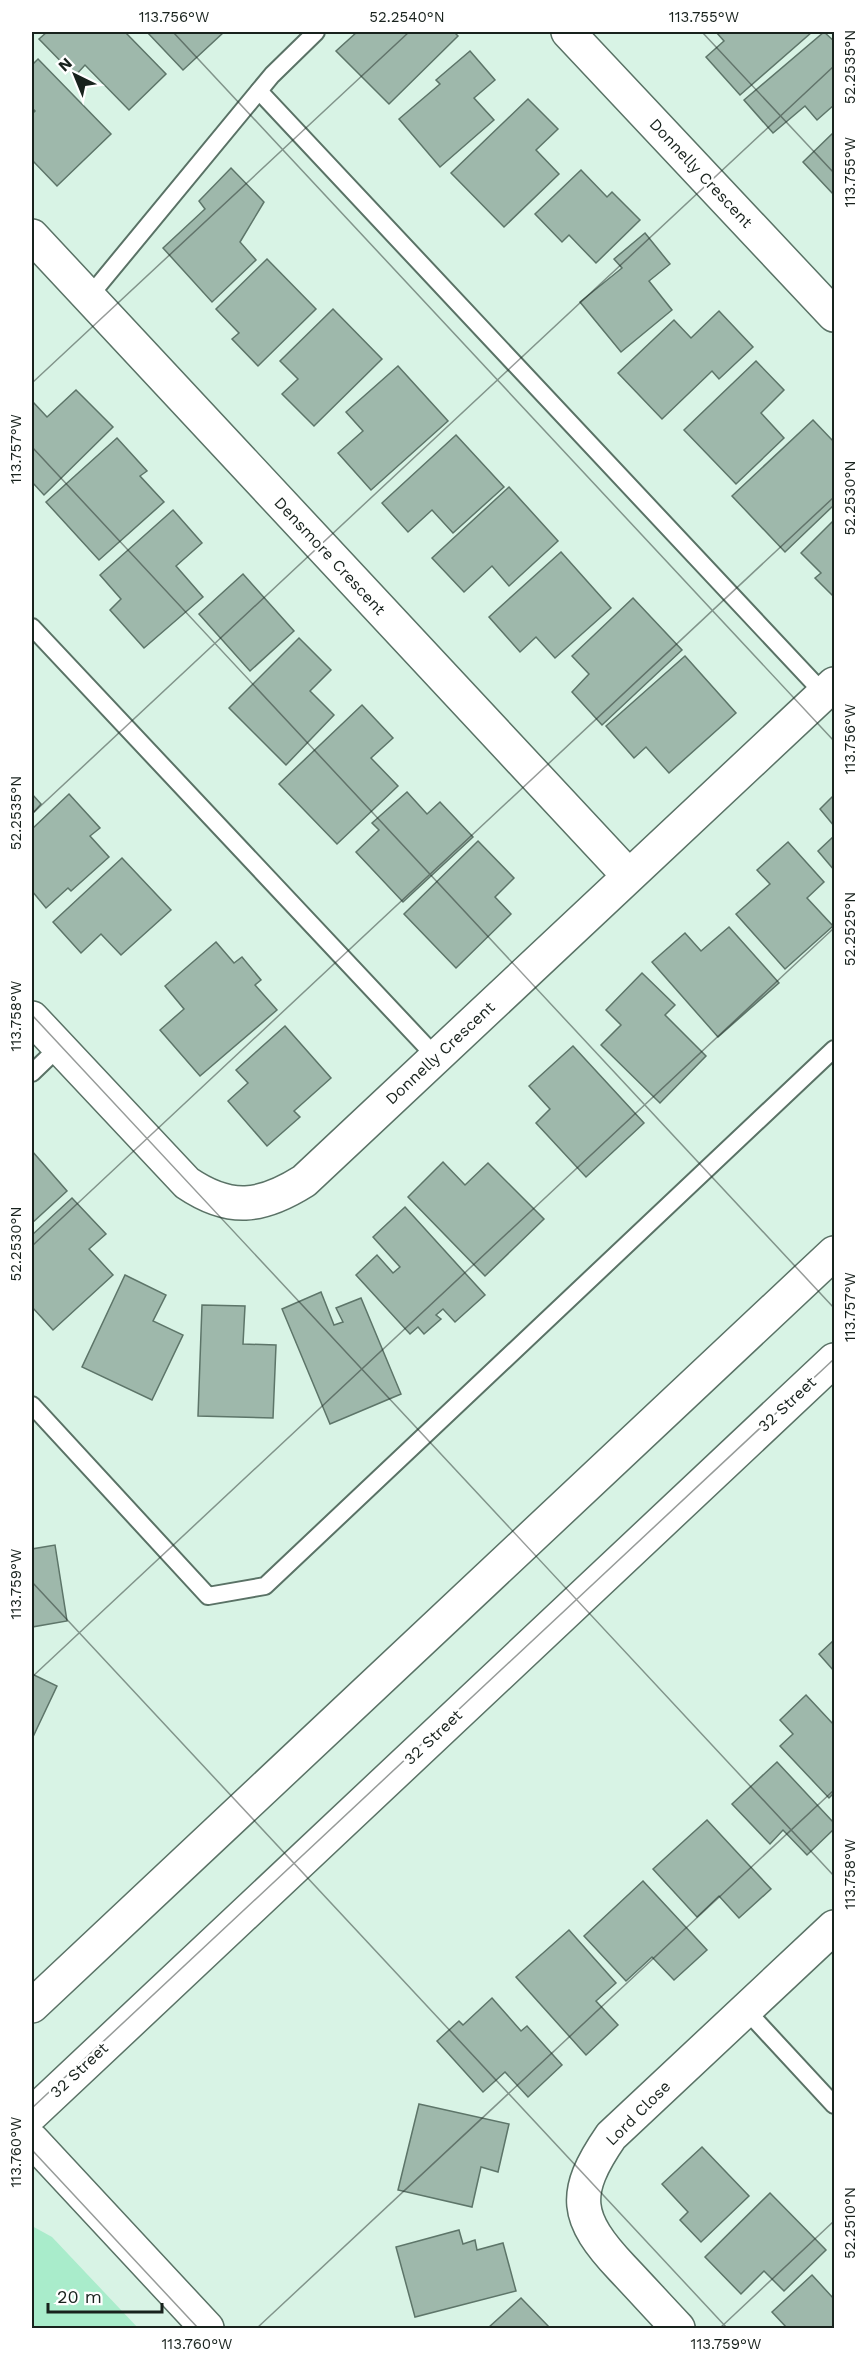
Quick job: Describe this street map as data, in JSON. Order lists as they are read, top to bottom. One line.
{"streets":{"street":["Donnelly Crescent","Densmore Crescent","32 Street","Lord Close"]},"crossings":[["Donnelly Crescent","Densmore Crescent"]],"scale_bar":"20 m","north":"top left","coordinates":["113.756°W","52.2540°N","113.755°W","52.2535°N","113.757°W","52.2530°N","52.2525°N","113.758°W","113.759°W","113.760°W","52.2510°N"]}
